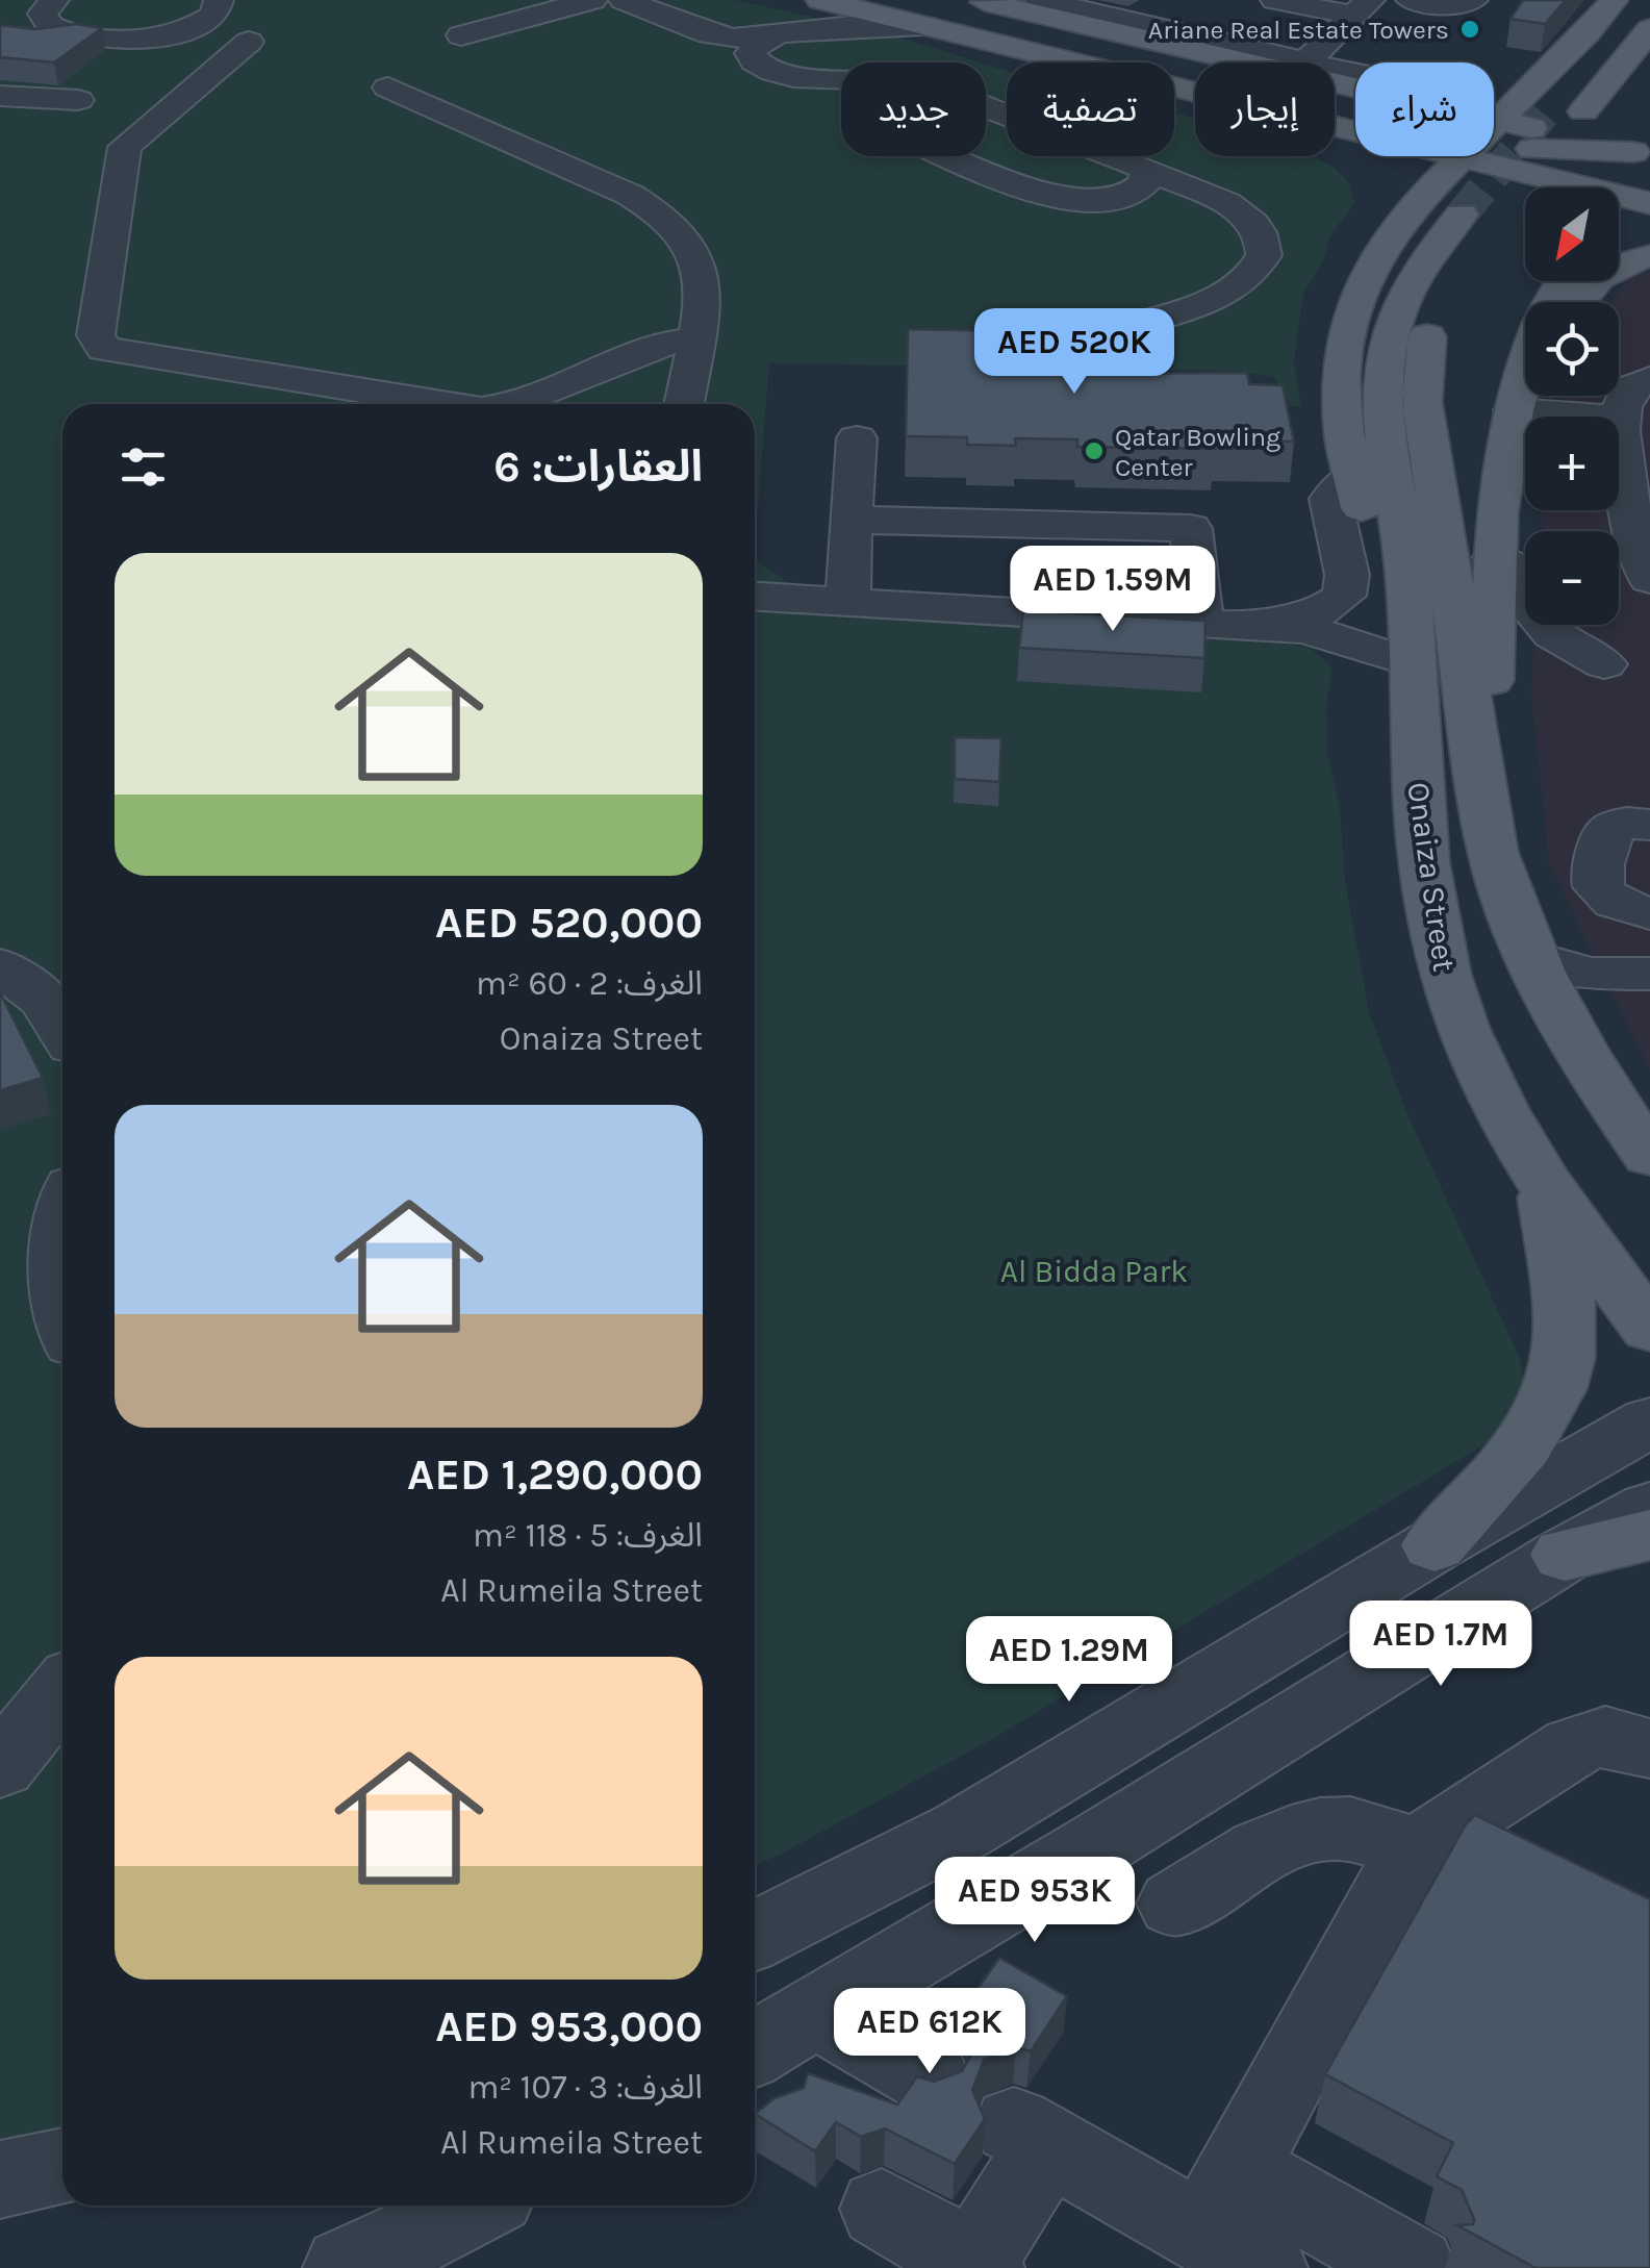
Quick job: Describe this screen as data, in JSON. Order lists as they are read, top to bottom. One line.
{"streets":{"main road":["Onaiza Street"]},"parks":["Al Bidda Park"],"places":["Ariane Real Estate Towers","Qatar Bowling Center"],"north":"bottom left","page":{"chip":["شراء","إيجار","تصفية","جديد"],"map_buttons":["+","−"],"price":["AED 520K","AED 1.59M","AED 1.7M","AED 1.29M","AED 953K","AED 612K"],"heading":"العقارات: 6","list":[{"name":"AED 520,000","note":"الغرف: 2 · 60 m² · Onaiza Street"},{"name":"AED 1,290,000","note":"الغرف: 5 · 118 m² · Al Rumeila Street"},{"name":"AED 953,000","note":"الغرف: 3 · 107 m² · Al Rumeila Street"}]}}
